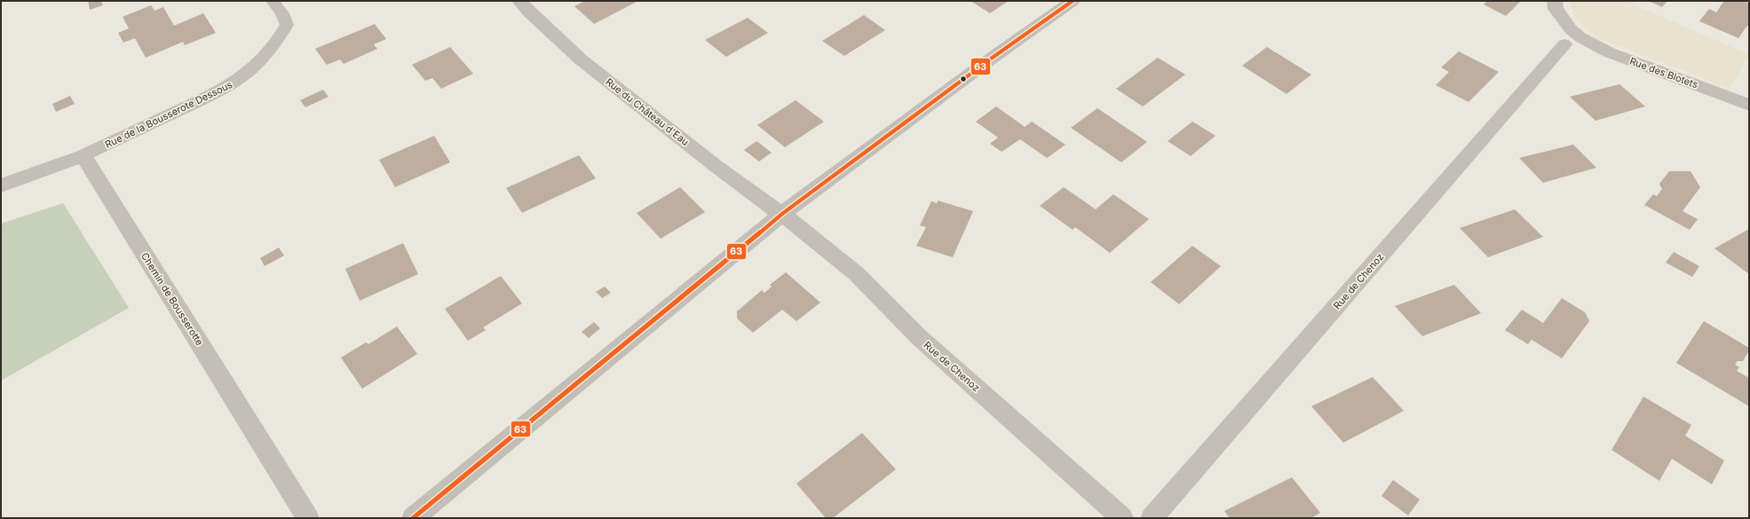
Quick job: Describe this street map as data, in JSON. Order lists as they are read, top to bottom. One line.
{"streets":{"street":["Rue des Blotets","Rue du Château d'Eau","Rue de Chenoz","Chemin de Bousserotte"],"lane":["Rue de la Bousserote Dessous"]},"crossings":[["Rue des Blotets","Rue de Chenoz"],["Rue du Château d'Eau","Rue de Chenoz"],["Rue de la Bousserote Dessous","Chemin de Bousserotte"]],"lines":["transit line 63"]}
